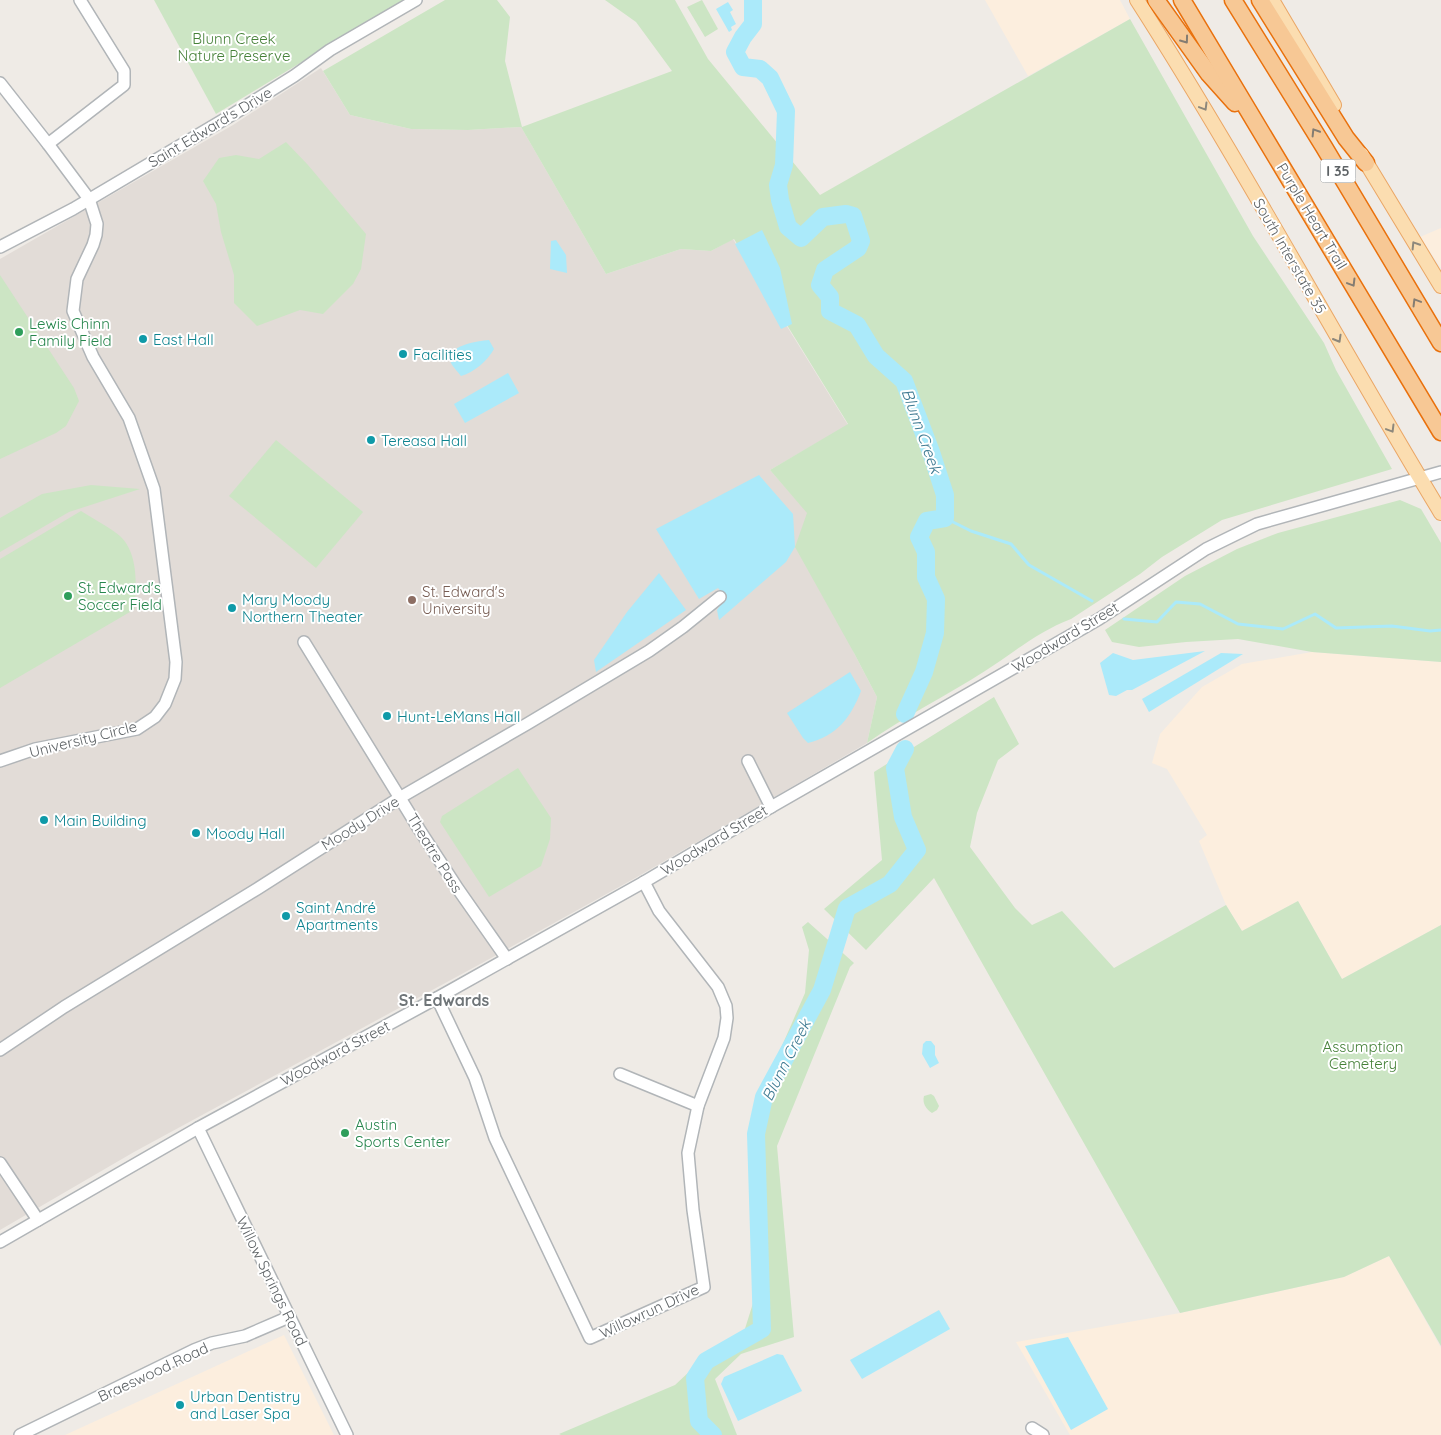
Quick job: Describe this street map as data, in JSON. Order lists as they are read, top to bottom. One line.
{"streets":{"highway":["I 35","Purple Heart Trail"],"main road":["South Interstate 35"],"street":["Saint Edward's Drive","Woodward Street","University Circle","Moody Drive","Theatre Pass","Willow Springs Road","Willowrun Drive","Braeswood Road"]},"crossings":[["Saint Edward's Drive","University Circle"],["South Interstate 35","Woodward Street"],["Woodward Street","Theatre Pass"],["Woodward Street","Willow Springs Road"],["Woodward Street","Willowrun Drive"],["Moody Drive","Theatre Pass"],["Willow Springs Road","Braeswood Road"]],"districts":["St. Edwards"],"water":["Blunn Creek"],"parks":["Blunn Creek Nature Preserve","Assumption Cemetery"],"places":["Lewis Chinn Family Field","East Hall","Facilities","Tereasa Hall","St. Edward's Soccer Field","St. Edward's University","Mary Moody Northern Theater","Hunt-LeMans Hall","Main Building","Moody Hall","Saint André Apartments","Austin Sports Center","Urban Dentistry and Laser Spa"]}
